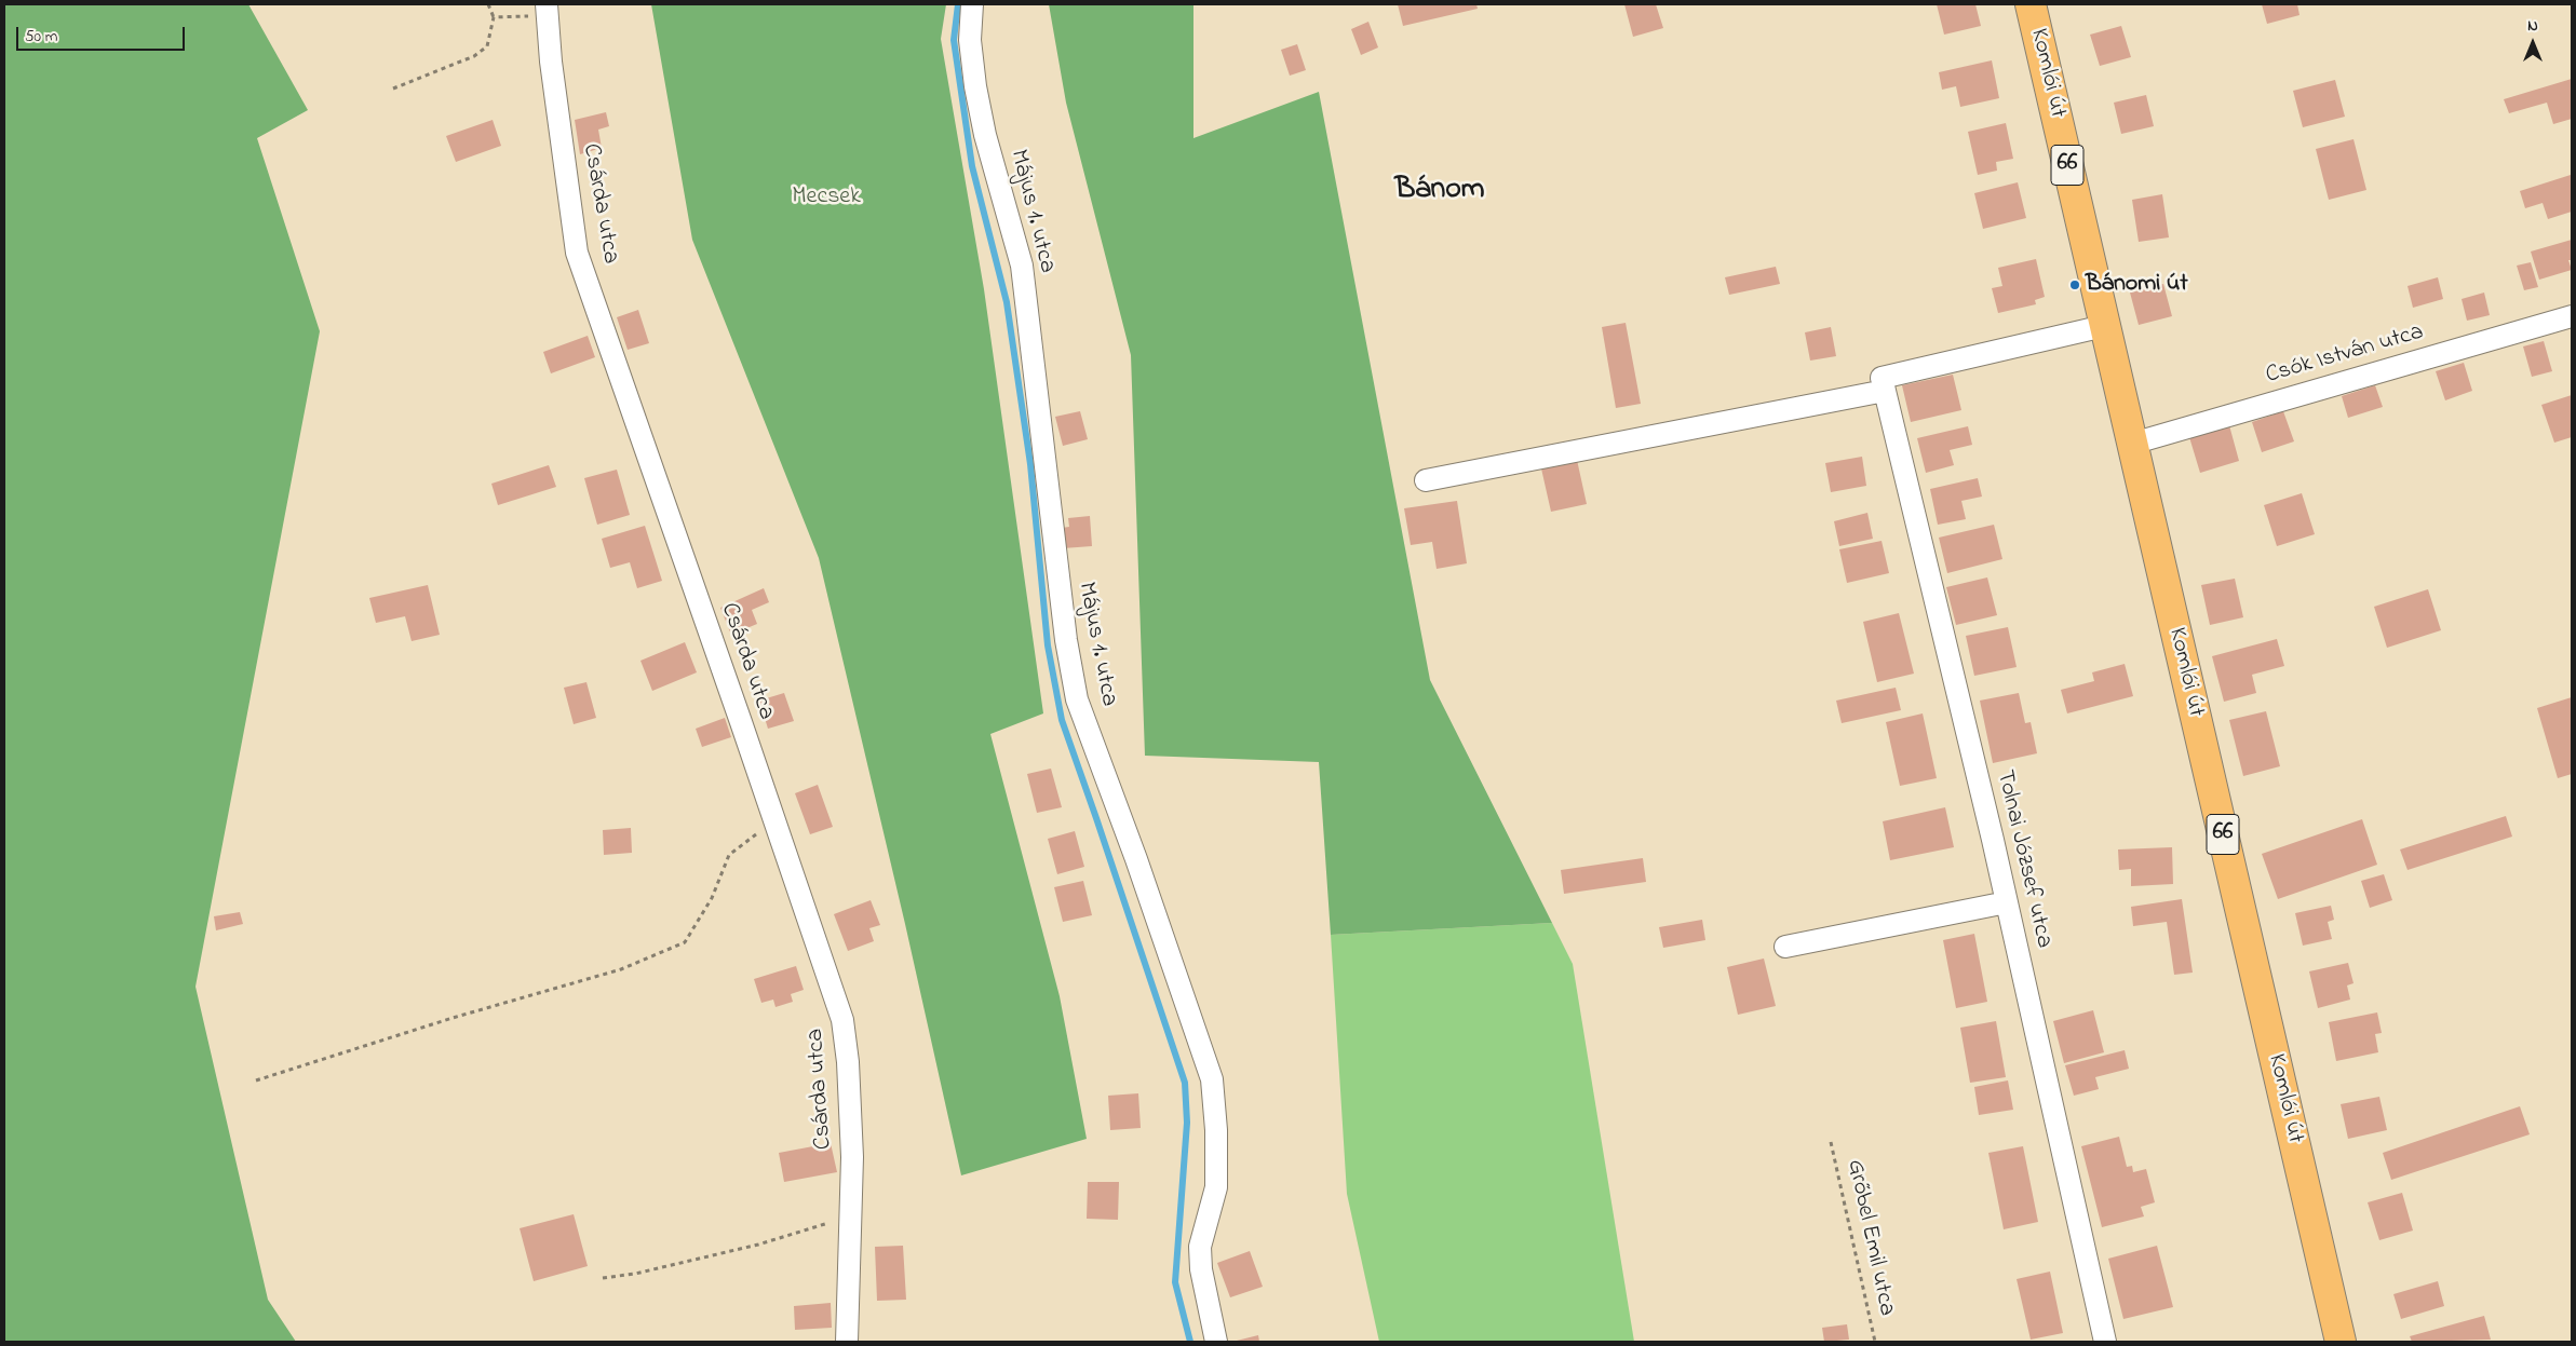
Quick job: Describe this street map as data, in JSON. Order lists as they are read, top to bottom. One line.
{"streets":{"main road":["Komlói út","66"],"street":["Csárda utca","Május 1. utca","Csók István utca","Tolnai József utca"],"path":["Grőbel Emil utca"]},"crossings":[["Komlói út","Csók István utca"]],"districts":["Bánom"],"parks":["Mecsek"],"places":["Bánomi út"],"scale_bar":"50 m","north":"top"}
